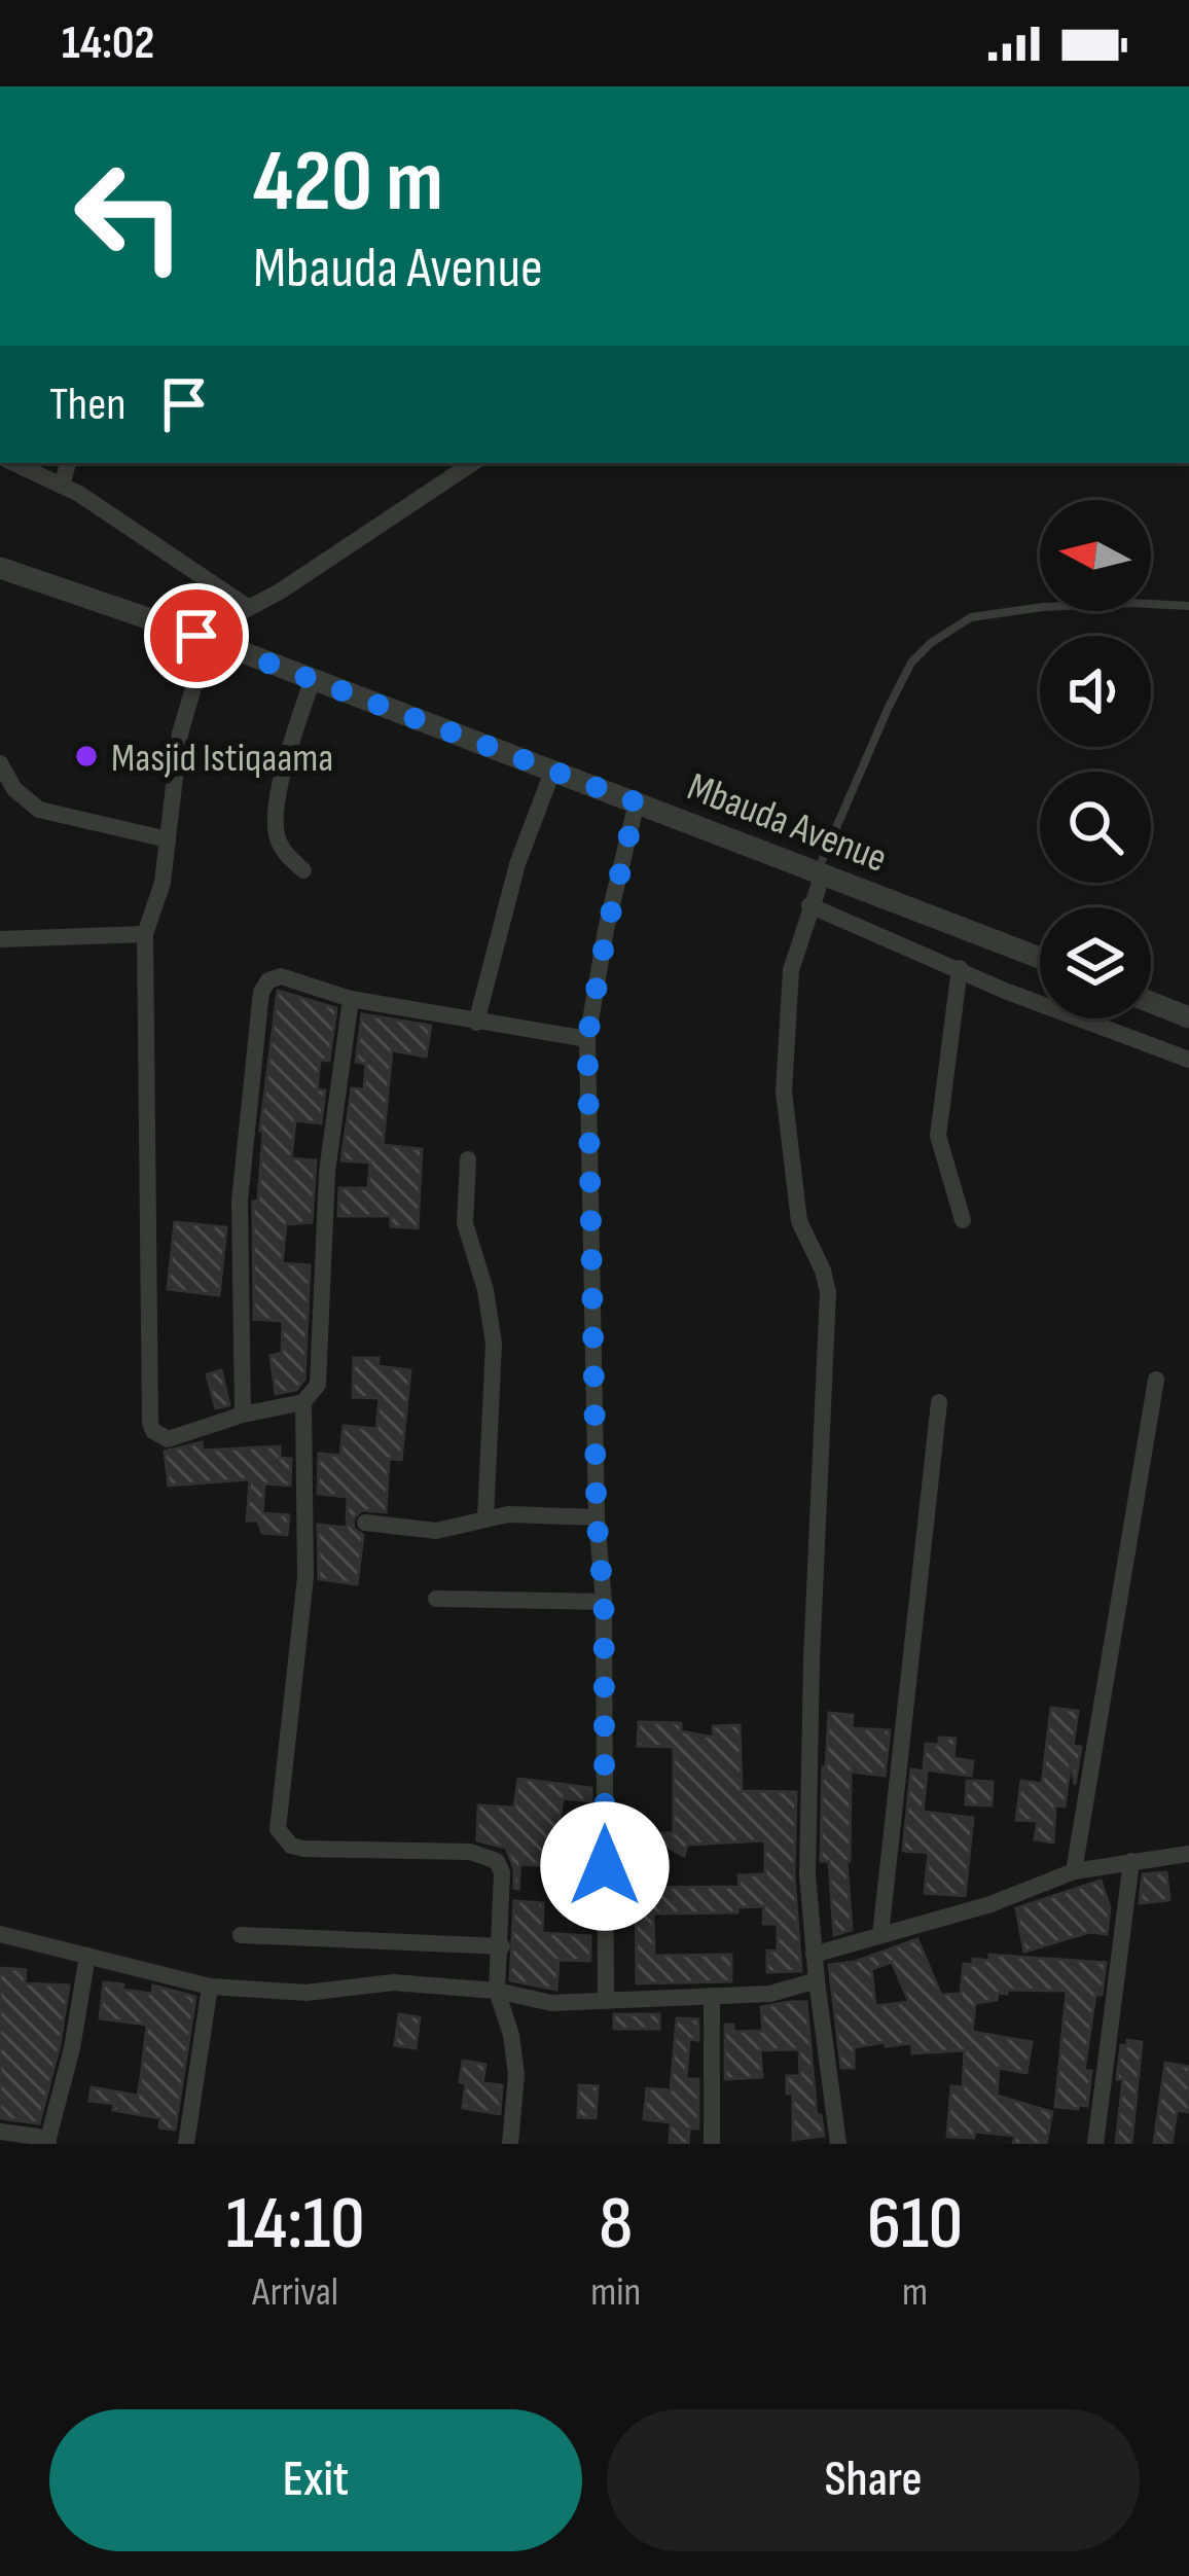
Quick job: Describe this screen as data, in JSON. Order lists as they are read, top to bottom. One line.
{"streets":{"street":["Mbauda Avenue"]},"places":["Masjid Istiqaama"],"north":"left","page":{"status":"14:02","turn":["420 m","Mbauda Avenue"],"then":"Then","eta":["14:10","Arrival","8","min","610","m"],"buttons":["Exit","Share"]}}
